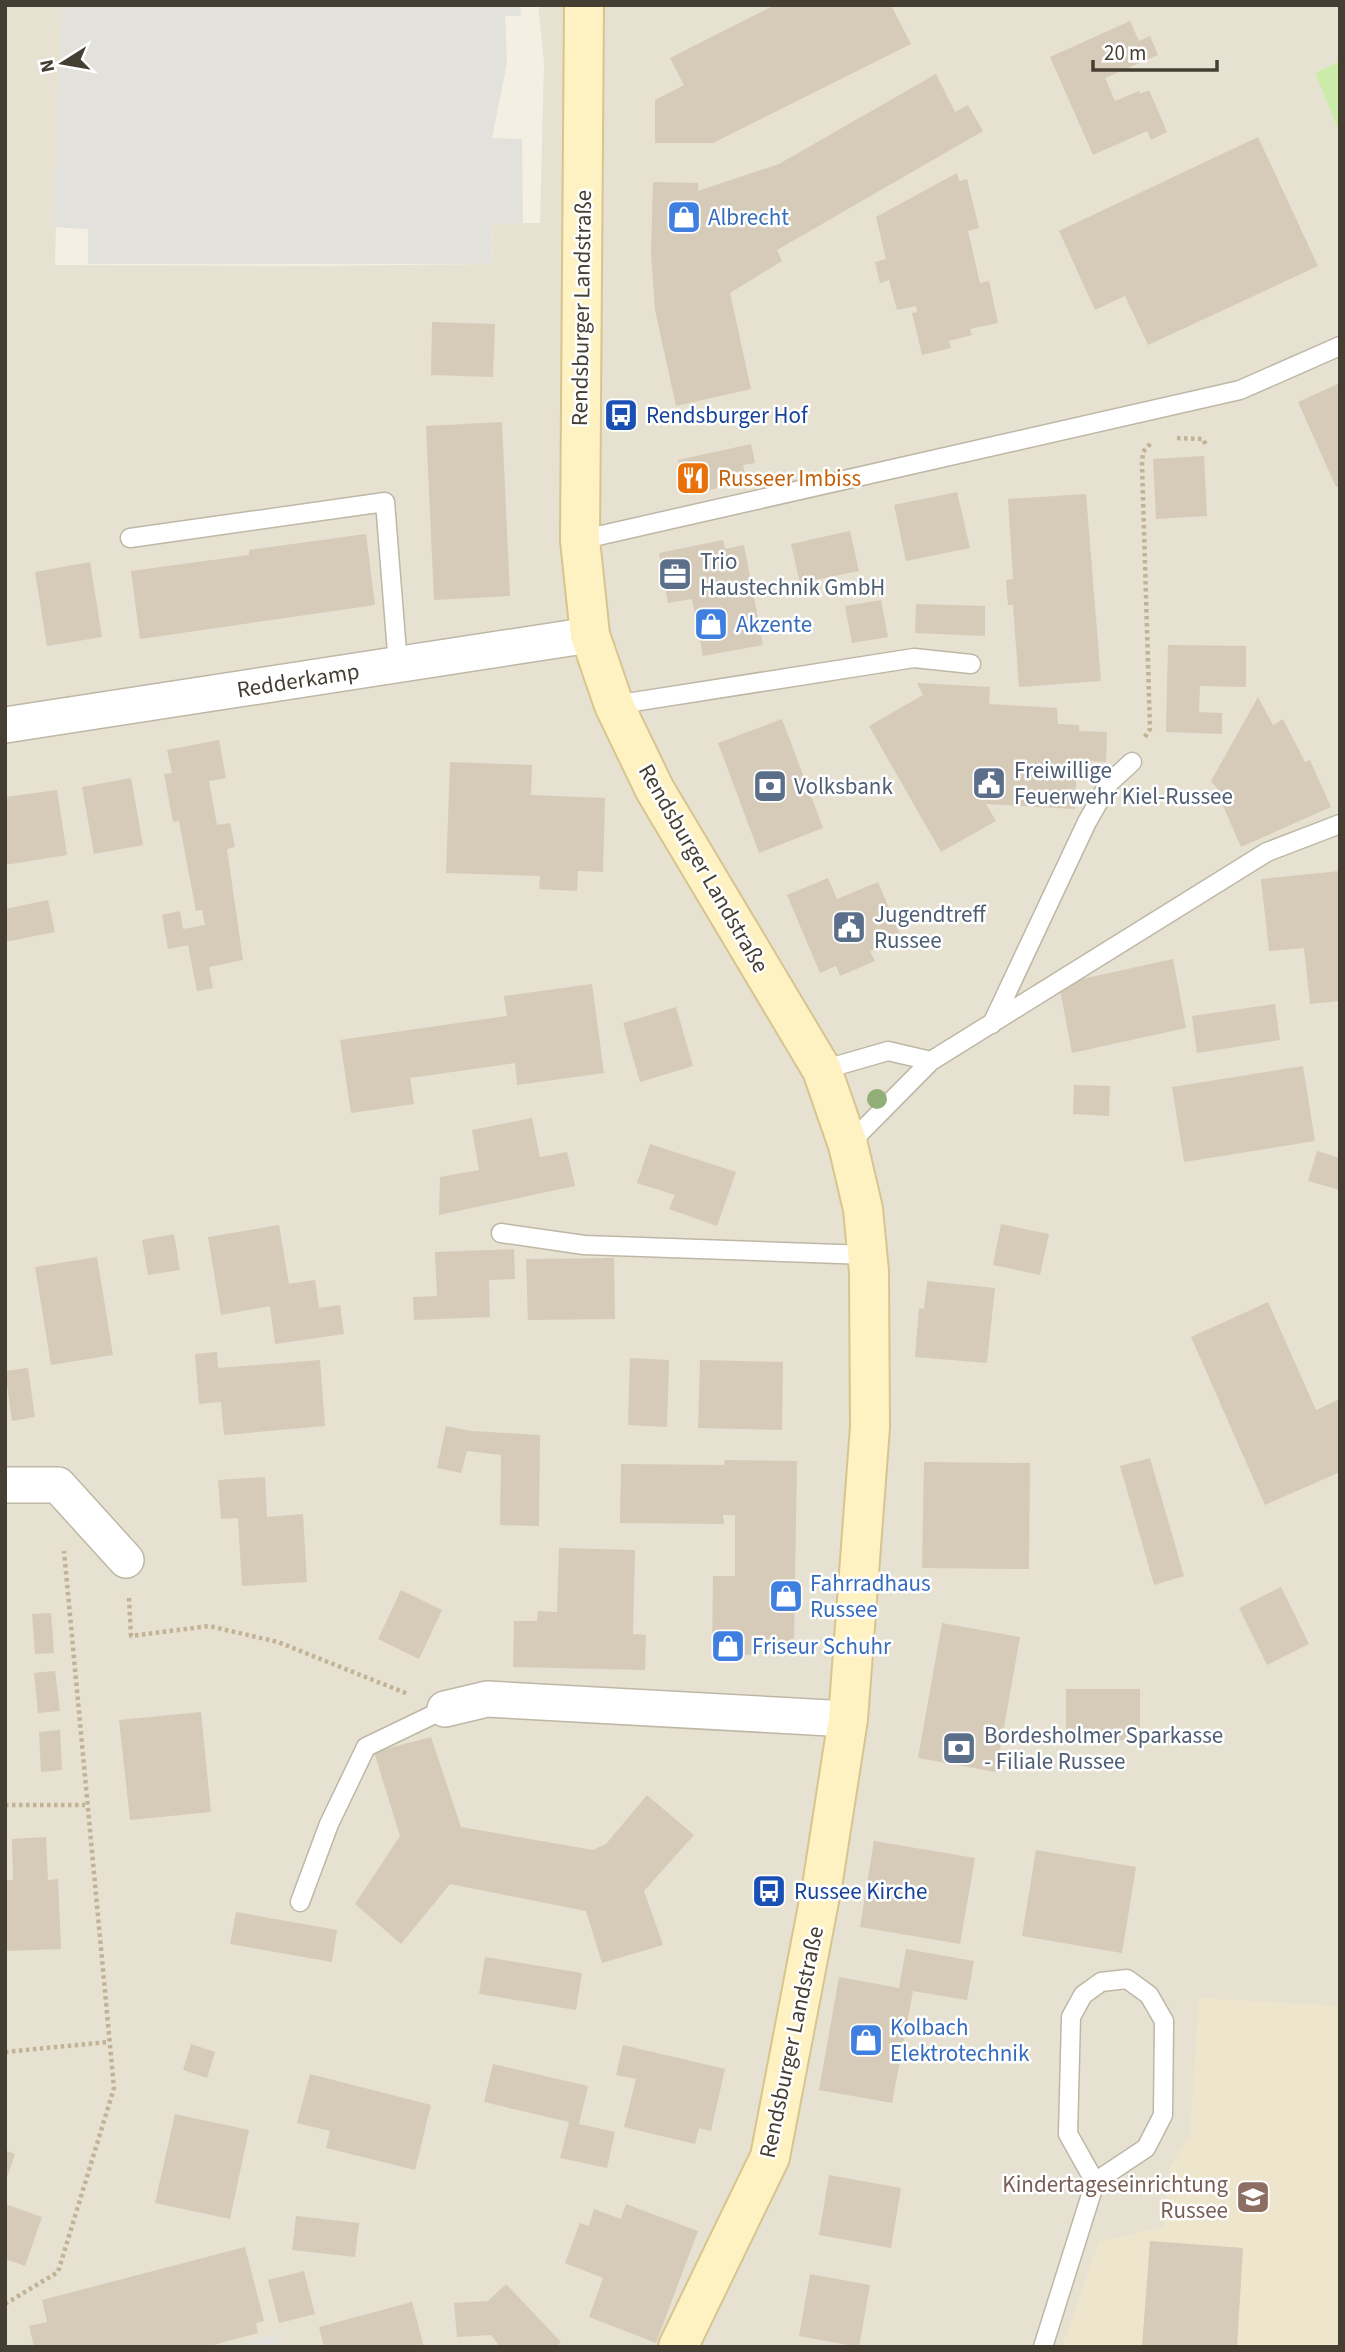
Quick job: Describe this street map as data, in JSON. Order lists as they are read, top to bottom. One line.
{"streets":{"street":["Rendsburger Landstraße","Redderkamp"]},"crossings":[["Rendsburger Landstraße","Redderkamp"]],"places":{"shop":["Albrecht","Akzente","Fahrradhaus Russee","Friseur Schuhr","Kolbach Elektrotechnik"],"bus stop":["Rendsburger Hof","Russee Kirche"],"restaurant":["Russeer Imbiss"],"office":["Trio Haustechnik GmbH"],"public building":["Freiwillige Feuerwehr Kiel-Russee","Jugendtreff Russee"],"bank":["Volksbank","Bordesholmer Sparkasse - Filiale Russee"],"school or university":["Kindertageseinrichtung Russee"]},"scale_bar":"20 m","north":"left"}
